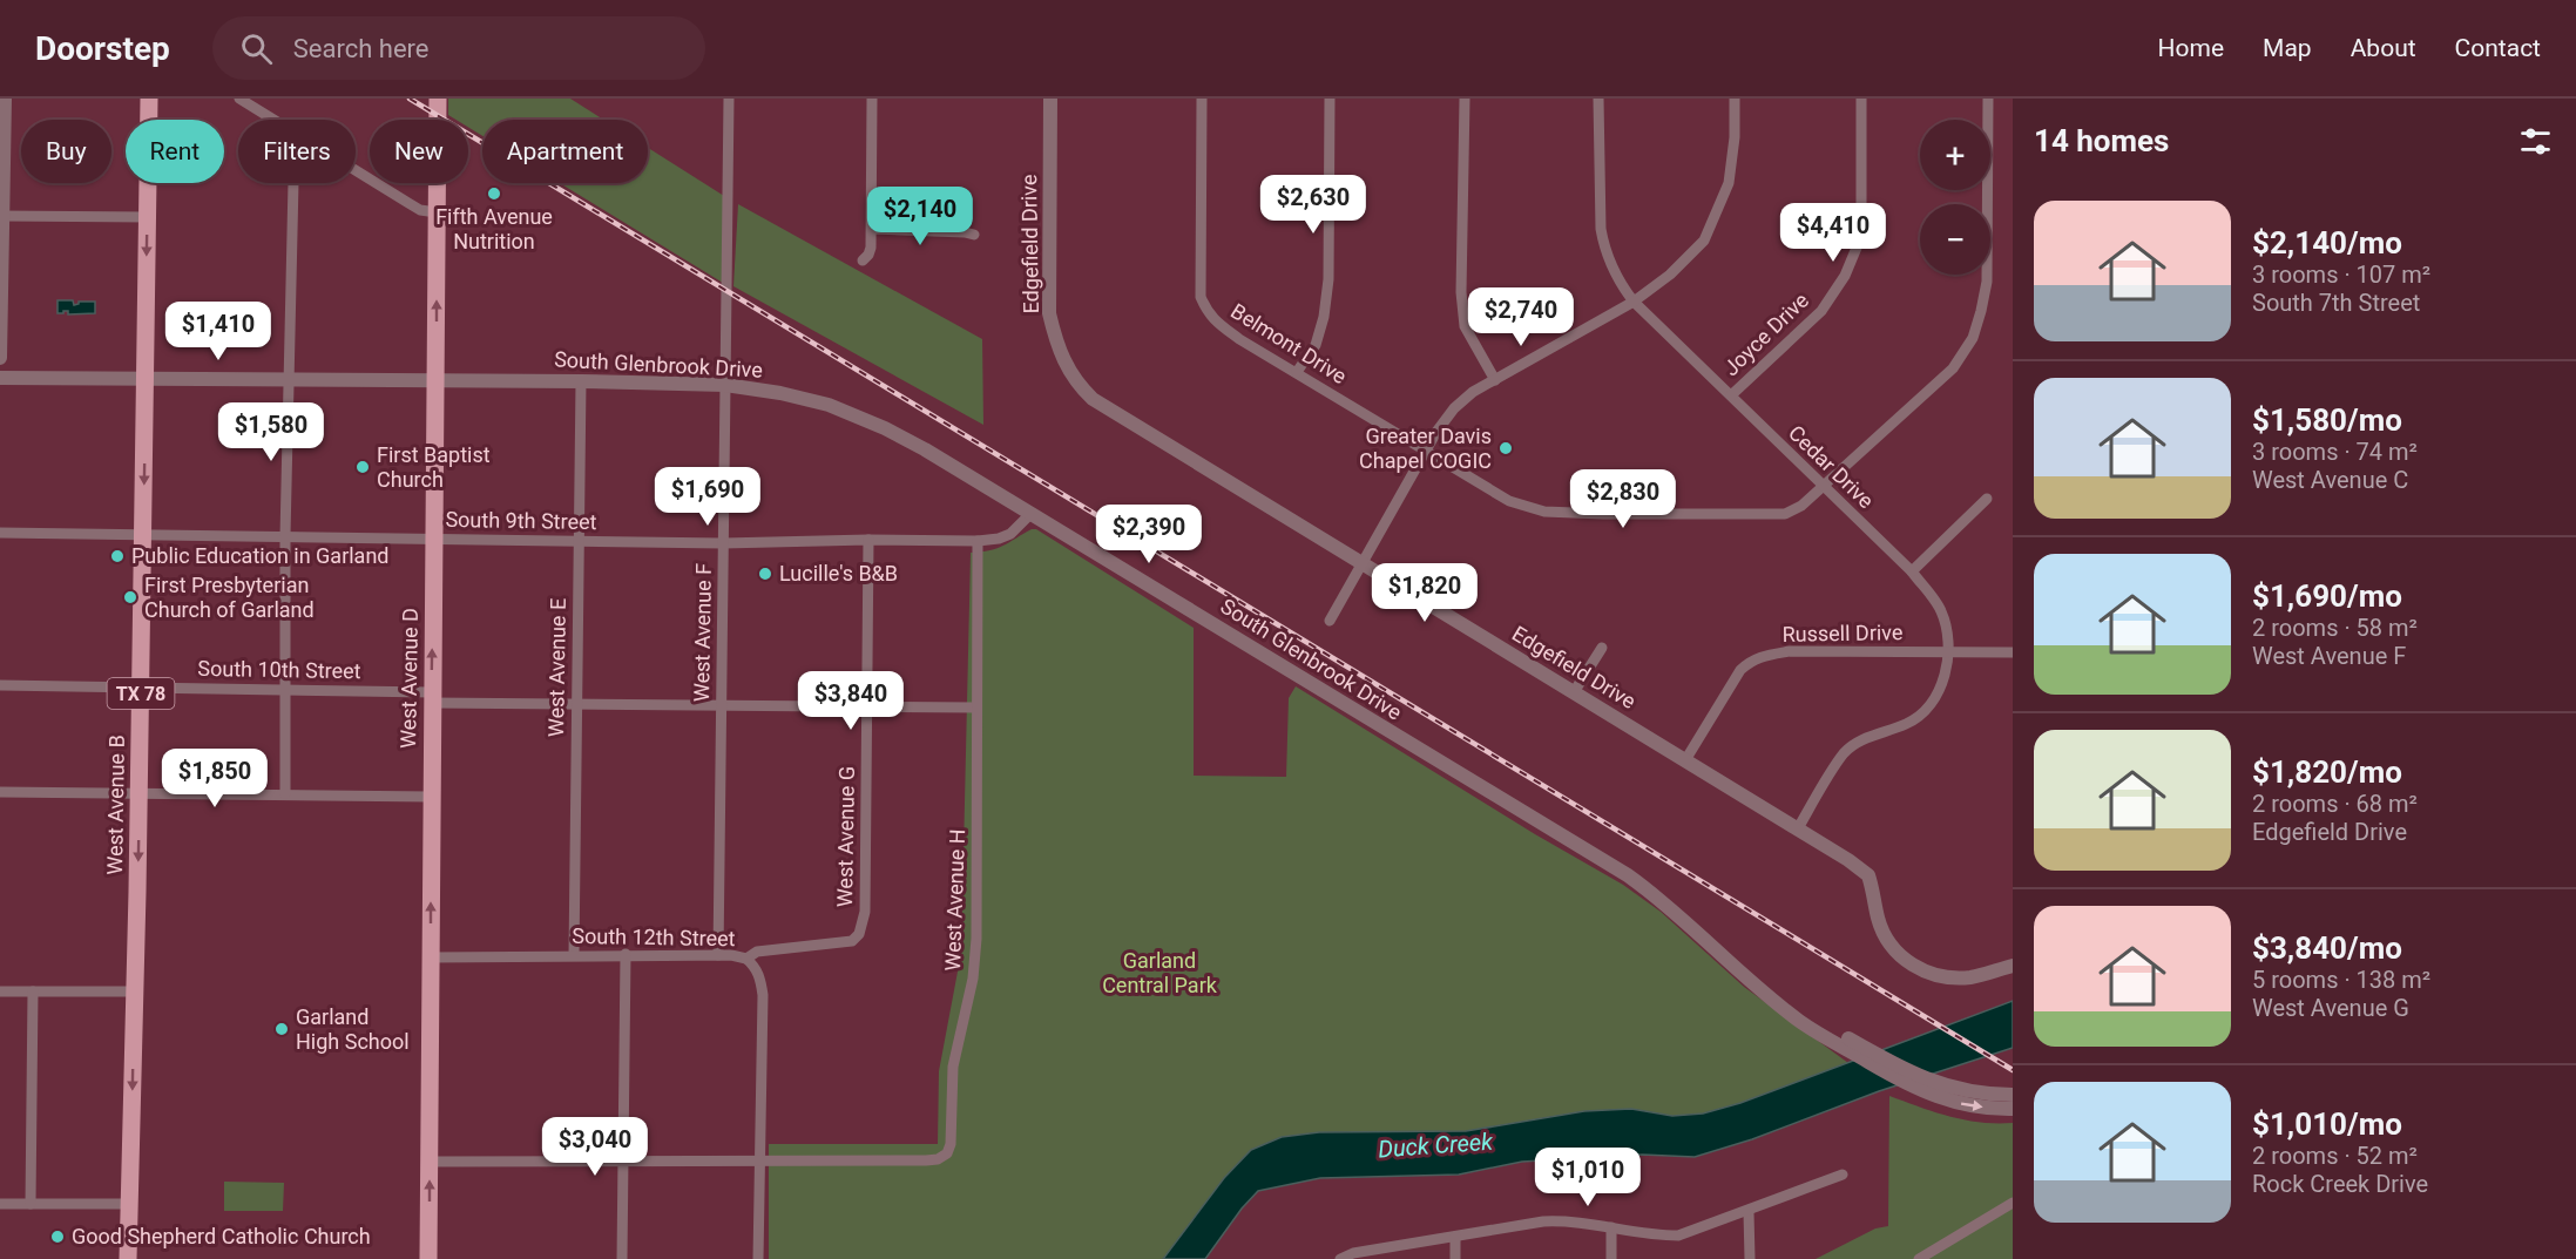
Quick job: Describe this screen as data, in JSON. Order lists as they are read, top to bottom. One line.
{"streets":{"main road":["West Avenue D","TX 78","West Avenue B"],"street":["Edgefield Drive","Joyce Drive","Belmont Drive","South Glenbrook Drive","Cedar Drive","South 9th Street","West Avenue F","Russell Drive","West Avenue E","South 10th Street","West Avenue G","West Avenue H","South 12th Street"]},"crossings":[["Edgefield Drive","Cedar Drive"],["Edgefield Drive","Russell Drive"],["Joyce Drive","Cedar Drive"],["Belmont Drive","Cedar Drive"],["South Glenbrook Drive","South 9th Street"],["South Glenbrook Drive","West Avenue F"],["South Glenbrook Drive","West Avenue E"],["South Glenbrook Drive","West Avenue D"],["South Glenbrook Drive","West Avenue B"],["Cedar Drive","Russell Drive"],["South 9th Street","West Avenue F"],["South 9th Street","West Avenue E"],["South 9th Street","West Avenue D"],["South 9th Street","West Avenue B"],["South 9th Street","West Avenue G"],["South 9th Street","West Avenue H"],["West Avenue F","South 10th Street"],["West Avenue F","South 12th Street"],["West Avenue E","South 10th Street"],["West Avenue E","South 12th Street"],["South 10th Street","West Avenue D"],["South 10th Street","West Avenue B"],["South 10th Street","West Avenue G"],["South 10th Street","West Avenue H"],["West Avenue D","South 12th Street"],["West Avenue G","South 12th Street"]],"one_way":["West Avenue D","West Avenue B"],"water":["Duck Creek"],"parks":["Garland Central Park"],"places":["Fifth Avenue Nutrition","Greater Davis Chapel COGIC","First Baptist Church","Public Education in Garland","Lucille's B&B","First Presbyterian Church of Garland","Garland High School","Good Shepherd Catholic Church"],"page":{"header":"Doorstep","search":"Search here","nav":["Home","Map","About","Contact"],"heading":"14 homes","map_buttons":["+","−"],"chip":["Buy","Rent","Filters","New","Apartment"],"price":["$2,630","$2,140","$4,410","$2,740","$1,410","$1,580","$1,690","$2,830","$2,390","$1,820","$3,840","$1,850","$3,040","$1,010"],"list":[{"name":"$2,140/mo","note":"3 rooms · 107 m² · South 7th Street"},{"name":"$1,580/mo","note":"3 rooms · 74 m² · West Avenue C"},{"name":"$1,690/mo","note":"2 rooms · 58 m² · West Avenue F"},{"name":"$1,820/mo","note":"2 rooms · 68 m² · Edgefield Drive"},{"name":"$3,840/mo","note":"5 rooms · 138 m² · West Avenue G"},{"name":"$1,010/mo","note":"2 rooms · 52 m² · Rock Creek Drive"}]}}
